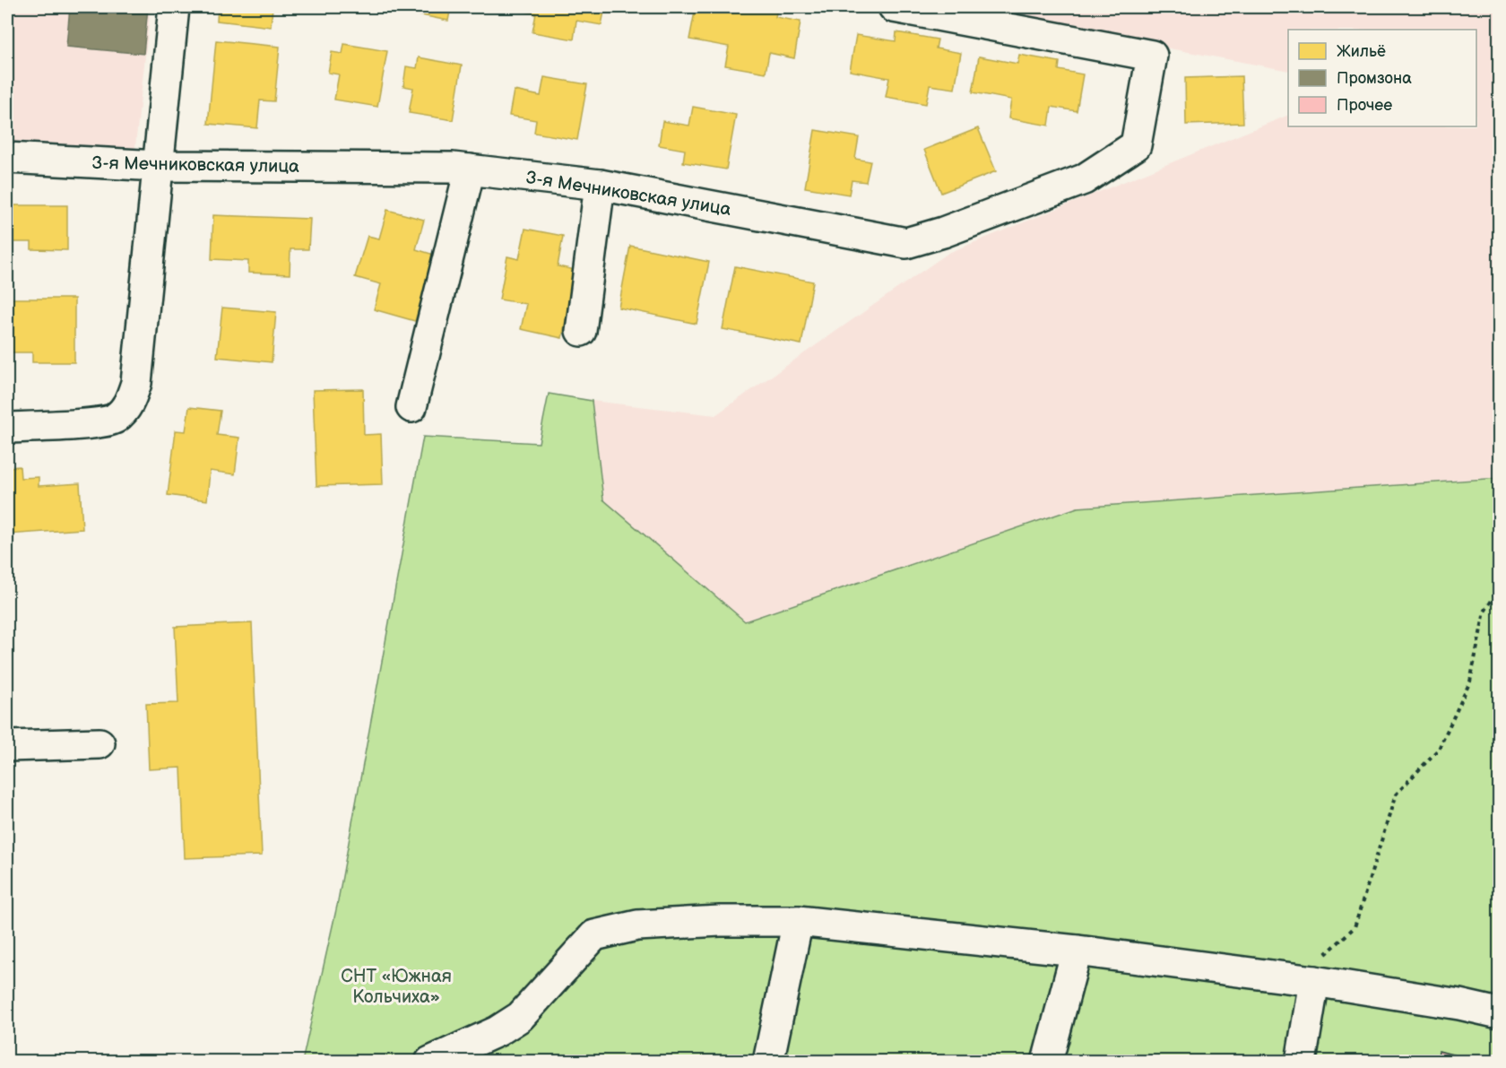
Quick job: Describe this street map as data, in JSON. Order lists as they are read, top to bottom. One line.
{"streets":{"street":["3-я Мечниковская улица"]},"parks":["СНТ «Южная Кольчиха»"],"legend":["Жильё","Промзона","Прочее"]}
